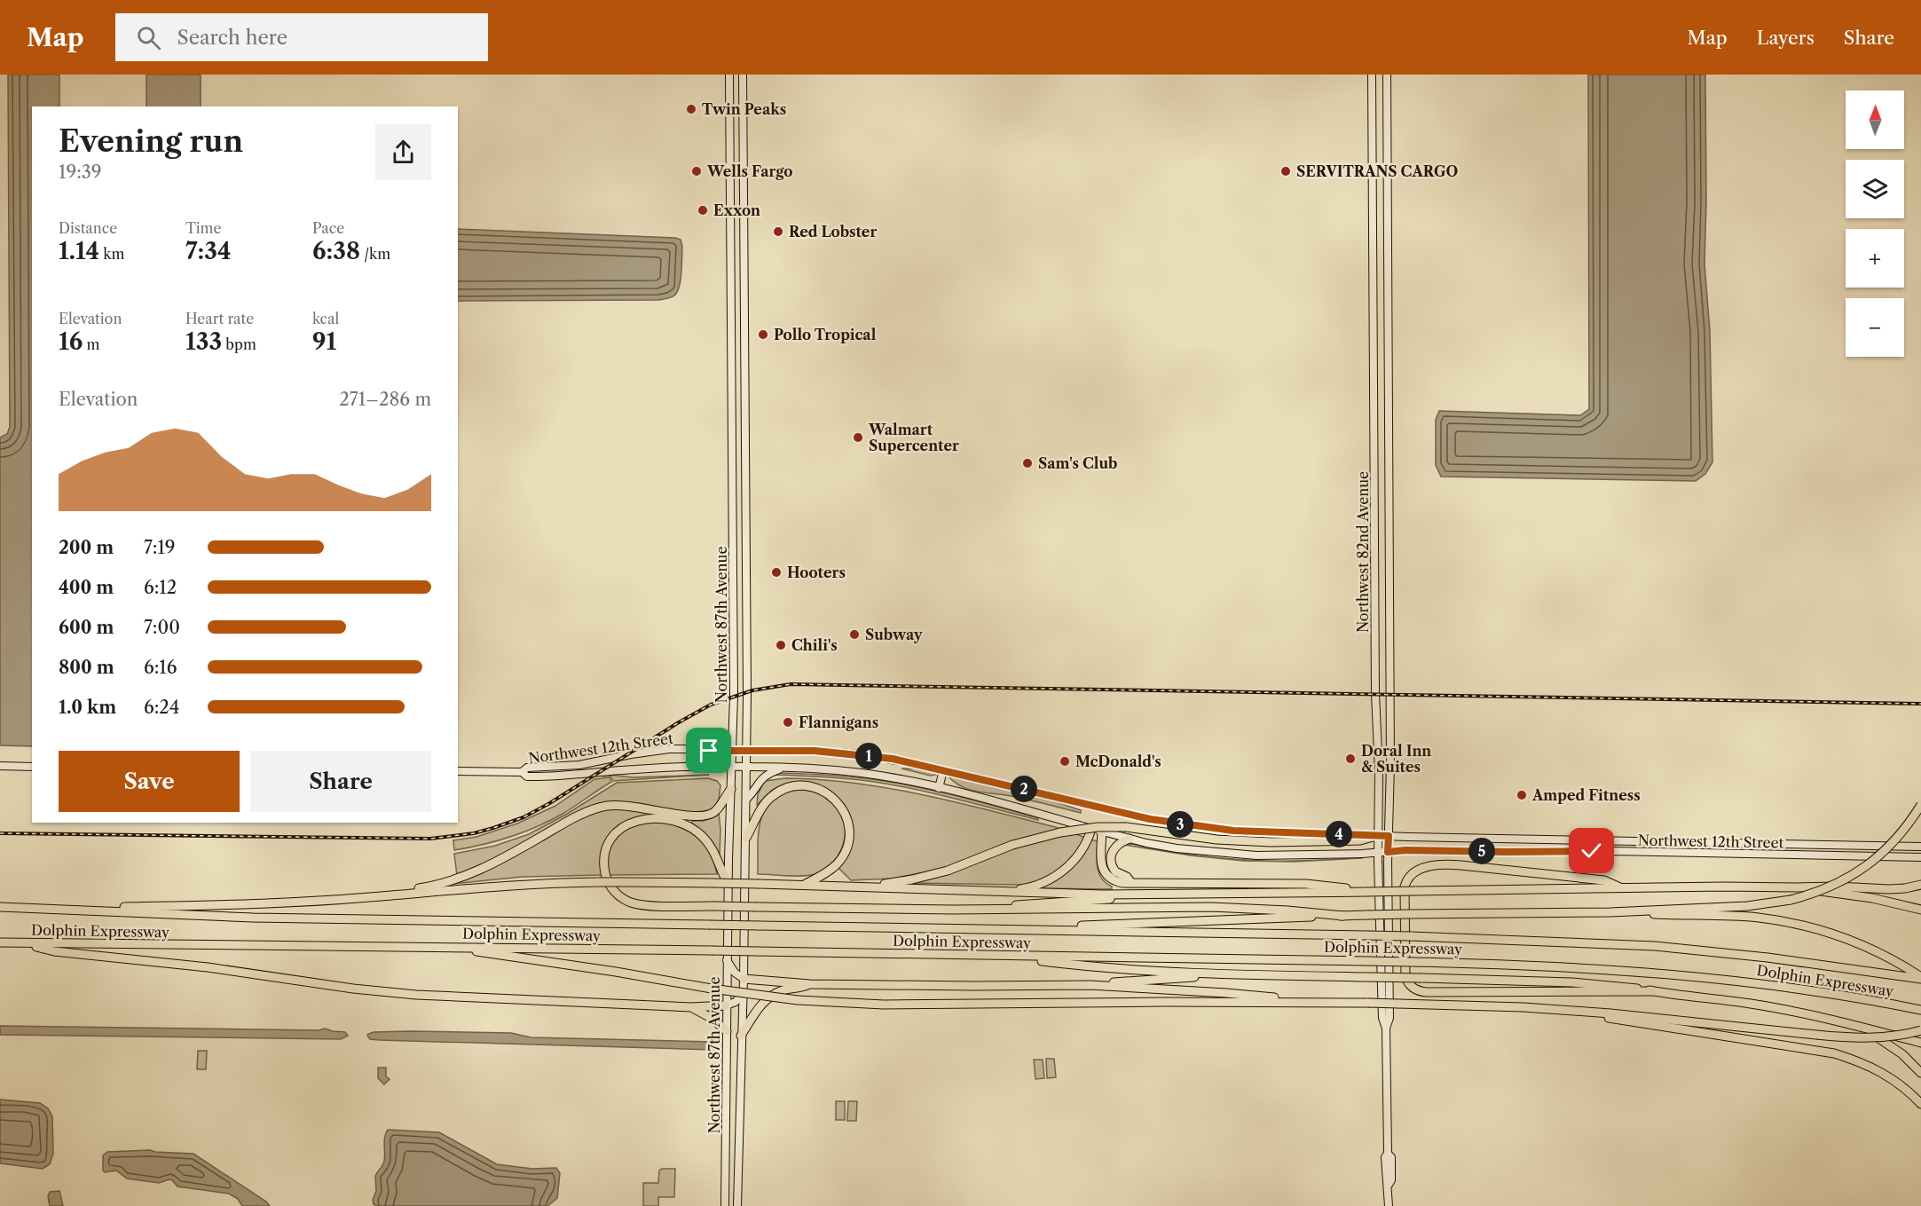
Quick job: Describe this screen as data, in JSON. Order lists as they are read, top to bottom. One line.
{"streets":{"highway":["Dolphin Expressway"],"main road":["Northwest 82nd Avenue","Northwest 87th Avenue","Northwest 12th Street"]},"crossings":[["Northwest 82nd Avenue","Northwest 12th Street"],["Northwest 87th Avenue","Northwest 12th Street"]],"places":["Twin Peaks","Wells Fargo","SERVITRANS CARGO","Exxon","Red Lobster","Pollo Tropical","Walmart Supercenter","Sam's Club","Hooters","Subway","Chili's","Flannigans","Doral Inn & Suites","McDonald's","Amped Fitness"],"north":"top","page":{"header":"Map","search":"Search here","nav":["Map","Layers","Share"],"map_buttons":["+","−"],"heading":["Evening run","19:39"],"stats":[["Distance","1.14 km"],["Time","7:34"],["Pace","6:38 /km"],["Elevation","16 m"],["Heart rate","133 bpm"],["kcal","91"]],"chart":["Elevation","271–286 m"],"list":[{"name":"200 m","note":"7:19"},{"name":"400 m","note":"6:12"},{"name":"600 m","note":"7:00"},{"name":"800 m","note":"6:16"},{"name":"1.0 km","note":"6:24"}],"buttons":["Save","Share"],"pins":["1","2","3","4","5"]}}
